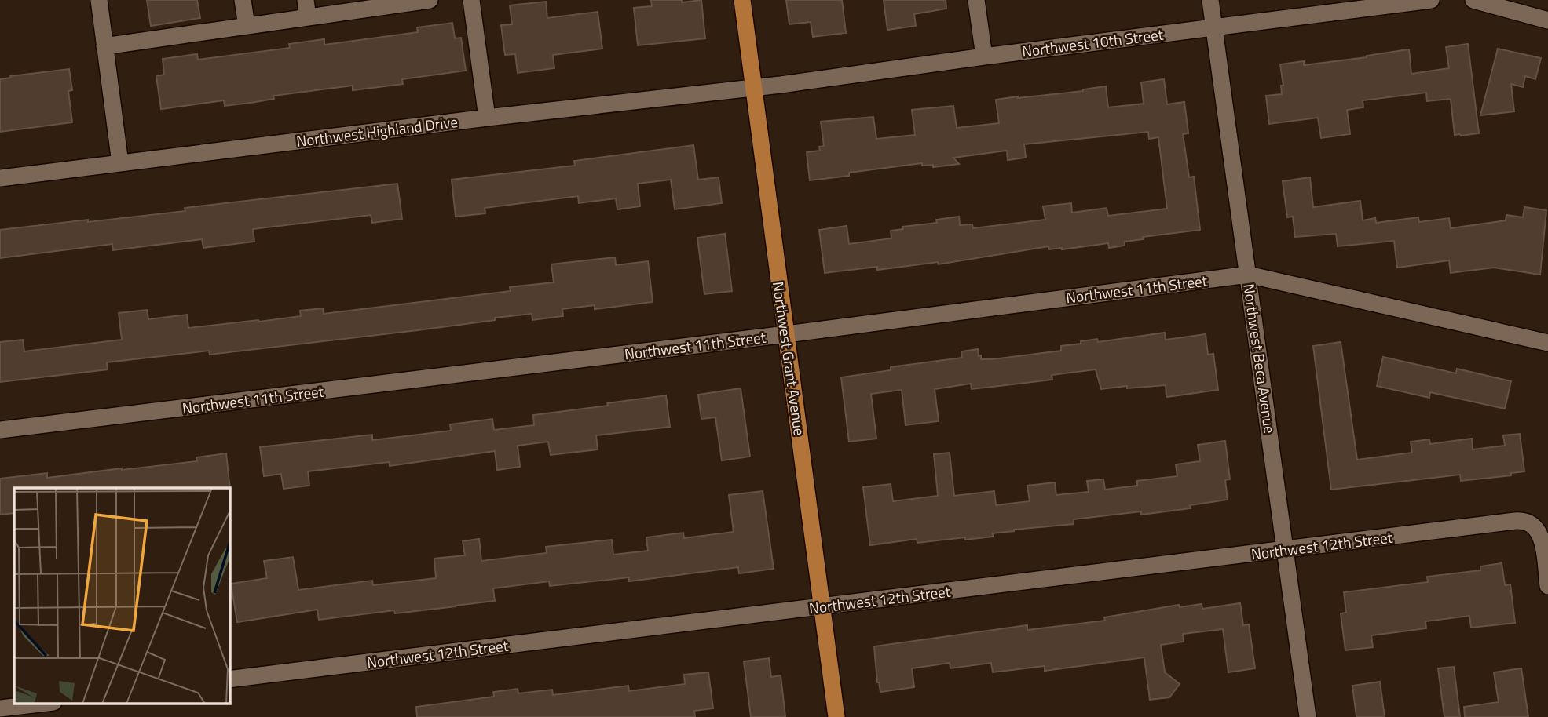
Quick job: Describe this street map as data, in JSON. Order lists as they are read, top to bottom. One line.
{"streets":{"main road":["Northwest Grant Avenue"],"street":["Northwest 10th Street","Northwest Highland Drive","Northwest 11th Street","Northwest Beca Avenue","Northwest 12th Street"]},"crossings":[["Northwest 10th Street","Northwest Highland Drive"],["Northwest 10th Street","Northwest Grant Avenue"],["Northwest 10th Street","Northwest Beca Avenue"],["Northwest Highland Drive","Northwest Grant Avenue"],["Northwest 11th Street","Northwest Grant Avenue"],["Northwest 11th Street","Northwest Beca Avenue"],["Northwest Grant Avenue","Northwest 12th Street"],["Northwest Beca Avenue","Northwest 12th Street"]]}
